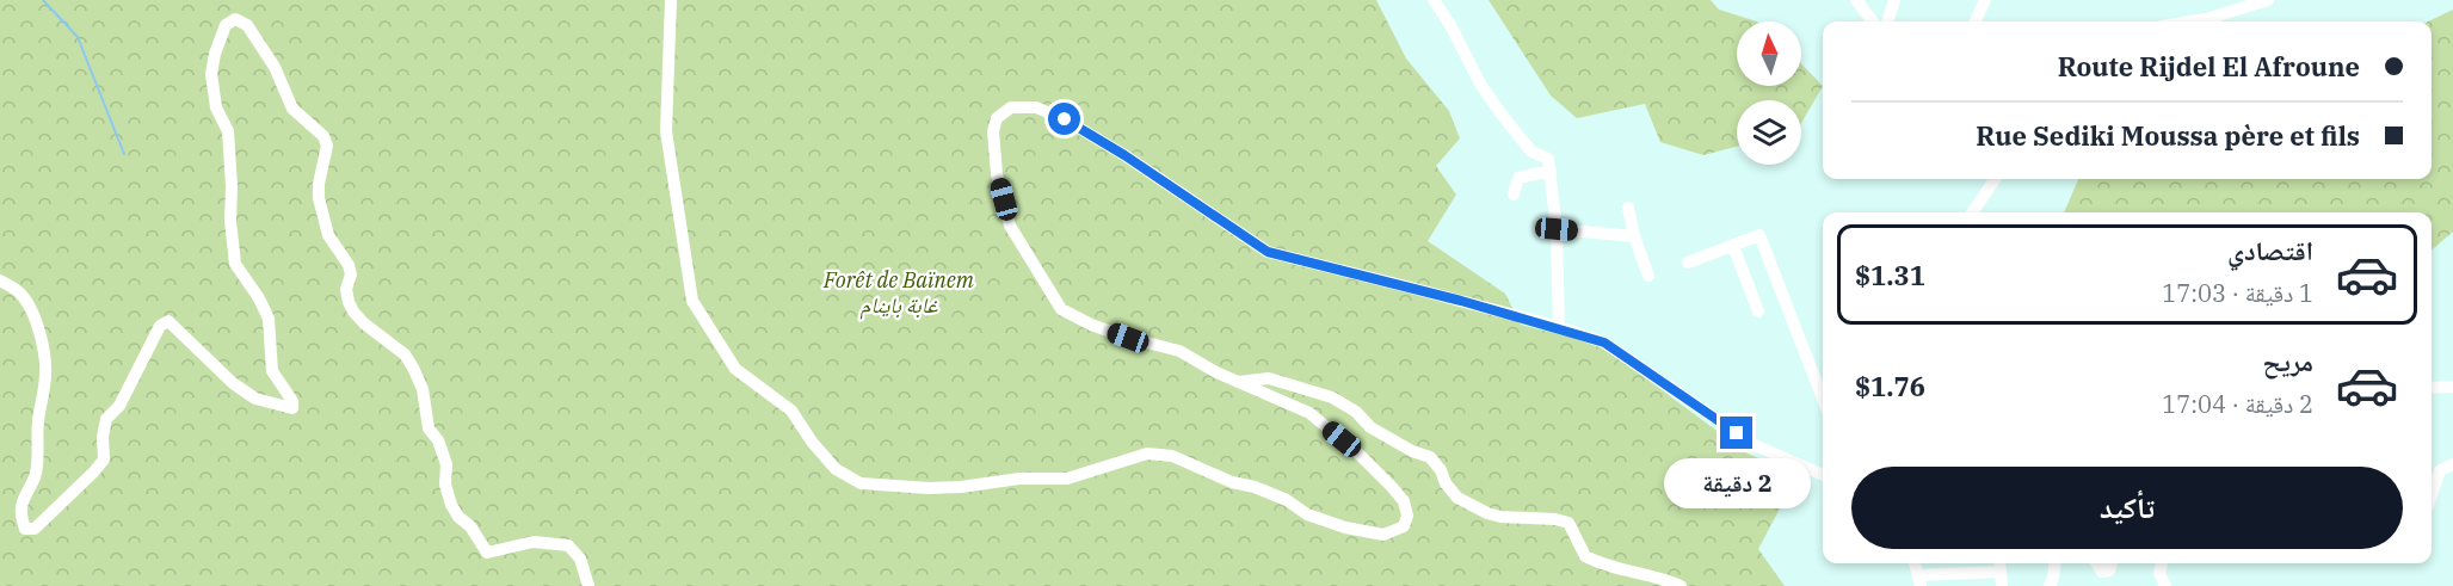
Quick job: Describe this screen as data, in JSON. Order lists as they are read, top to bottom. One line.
{"parks":["Forêt de Baïnem غابة باينام"],"north":"top","page":{"banner":["Route Rijdel El Afroune","Rue Sediki Moussa père et fils"],"list":[{"name":"اقتصادي","note":"1 دقيقة · 17:03","value":"$1.31"},{"name":"مريح","note":"2 دقيقة · 17:04","value":"$1.76"}],"buttons":"تأكيد","bubble":"2 دقيقة"}}
